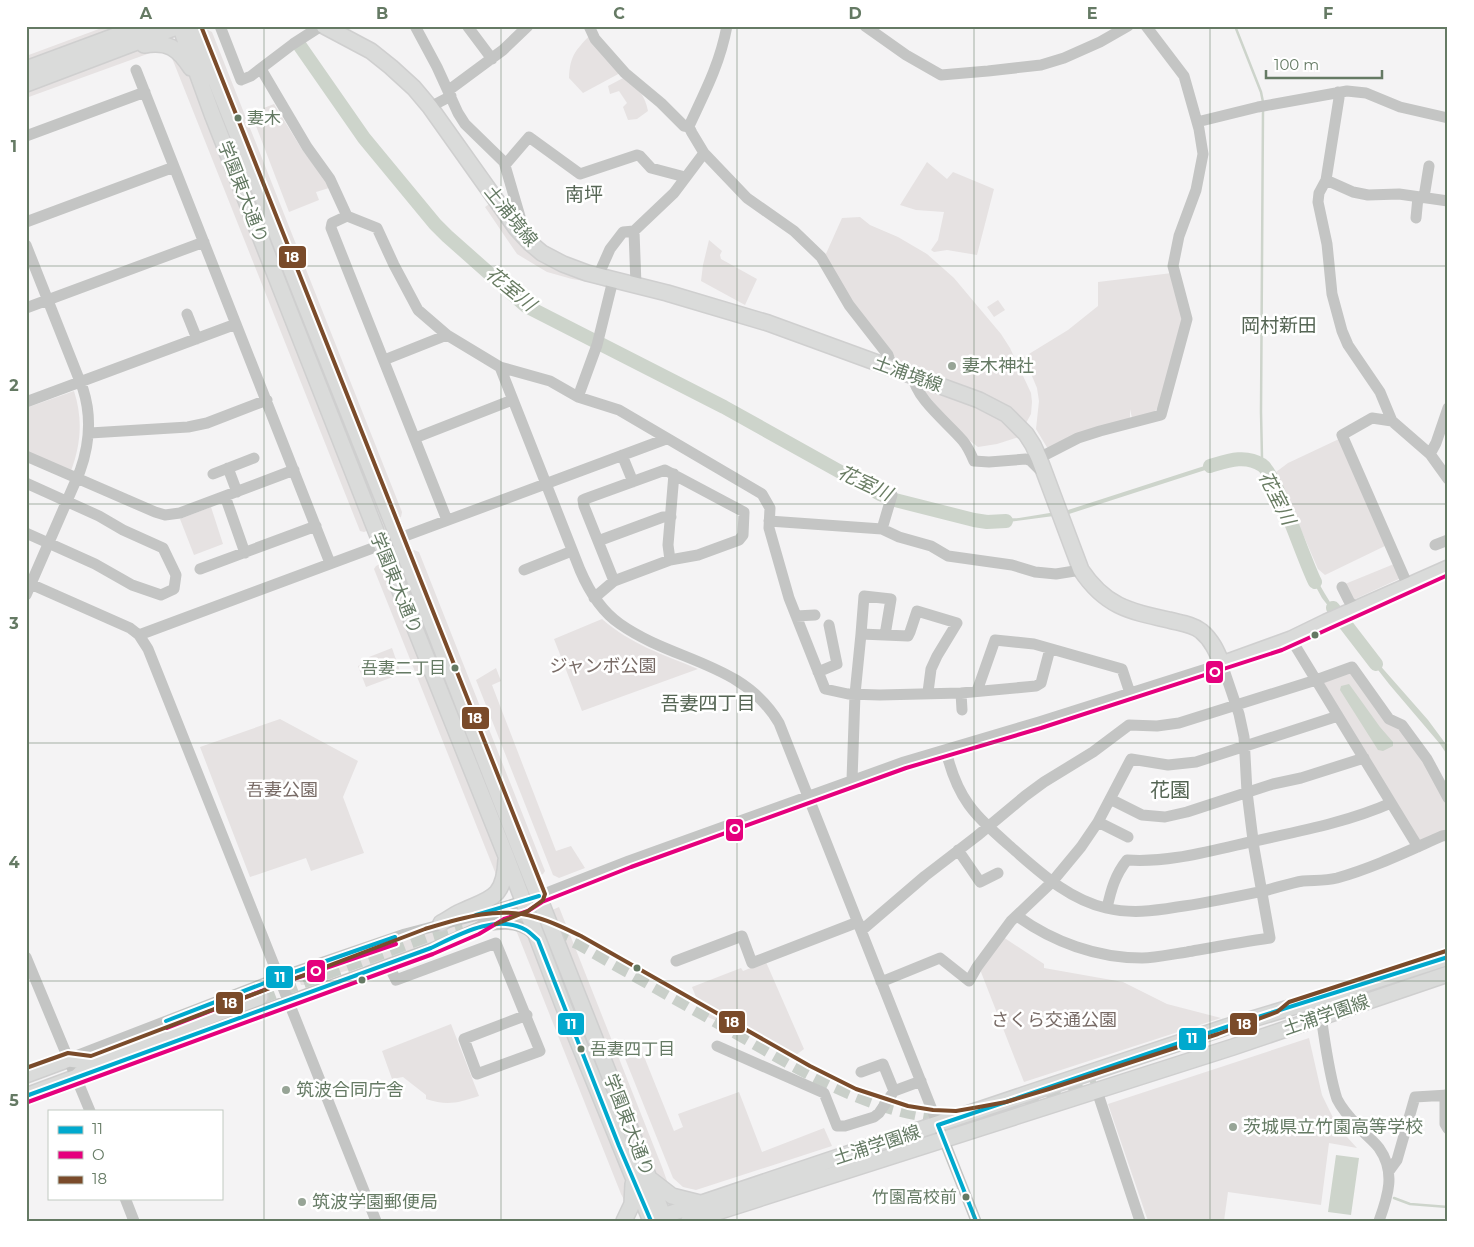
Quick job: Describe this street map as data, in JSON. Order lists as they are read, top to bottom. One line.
{"streets":{"main road":["学園東大通り","土浦境線","土浦学園線"]},"crossings":[["学園東大通り","土浦学園線"]],"districts":["南坪","岡村新田","吾妻四丁目","花園"],"water":["花室川"],"parks":["ジャンボ公園","吾妻公園","さくら交通公園"],"places":["妻木","妻木神社","吾妻二丁目","吾妻四丁目","筑波合同庁舎","茨城県立竹園高等学校","竹園高校前","筑波学園郵便局"],"lines":["transit line 18","transit line O","transit line 11"],"legend":["11","O","18"],"scale_bar":"100 m","grid":{"columns":["A","B","C","D","E","F"],"rows":["1","2","3","4","5"]}}
